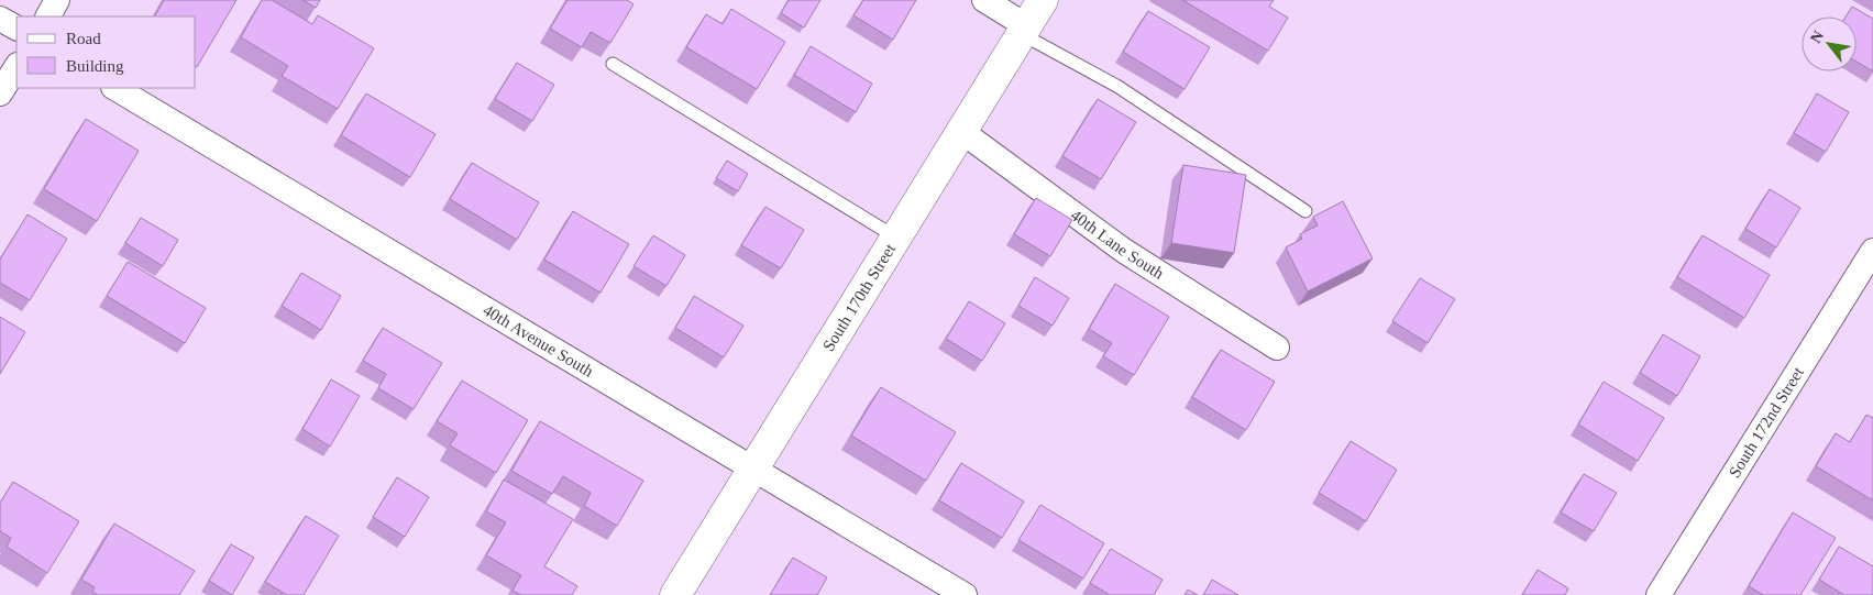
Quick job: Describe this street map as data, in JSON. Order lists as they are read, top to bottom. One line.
{"streets":{"street":["40th Lane South","South 170th Street","40th Avenue South","South 172nd Street"]},"crossings":[["40th Lane South","South 170th Street"],["South 170th Street","40th Avenue South"]],"legend":["Road","Building"],"north":"top left"}
